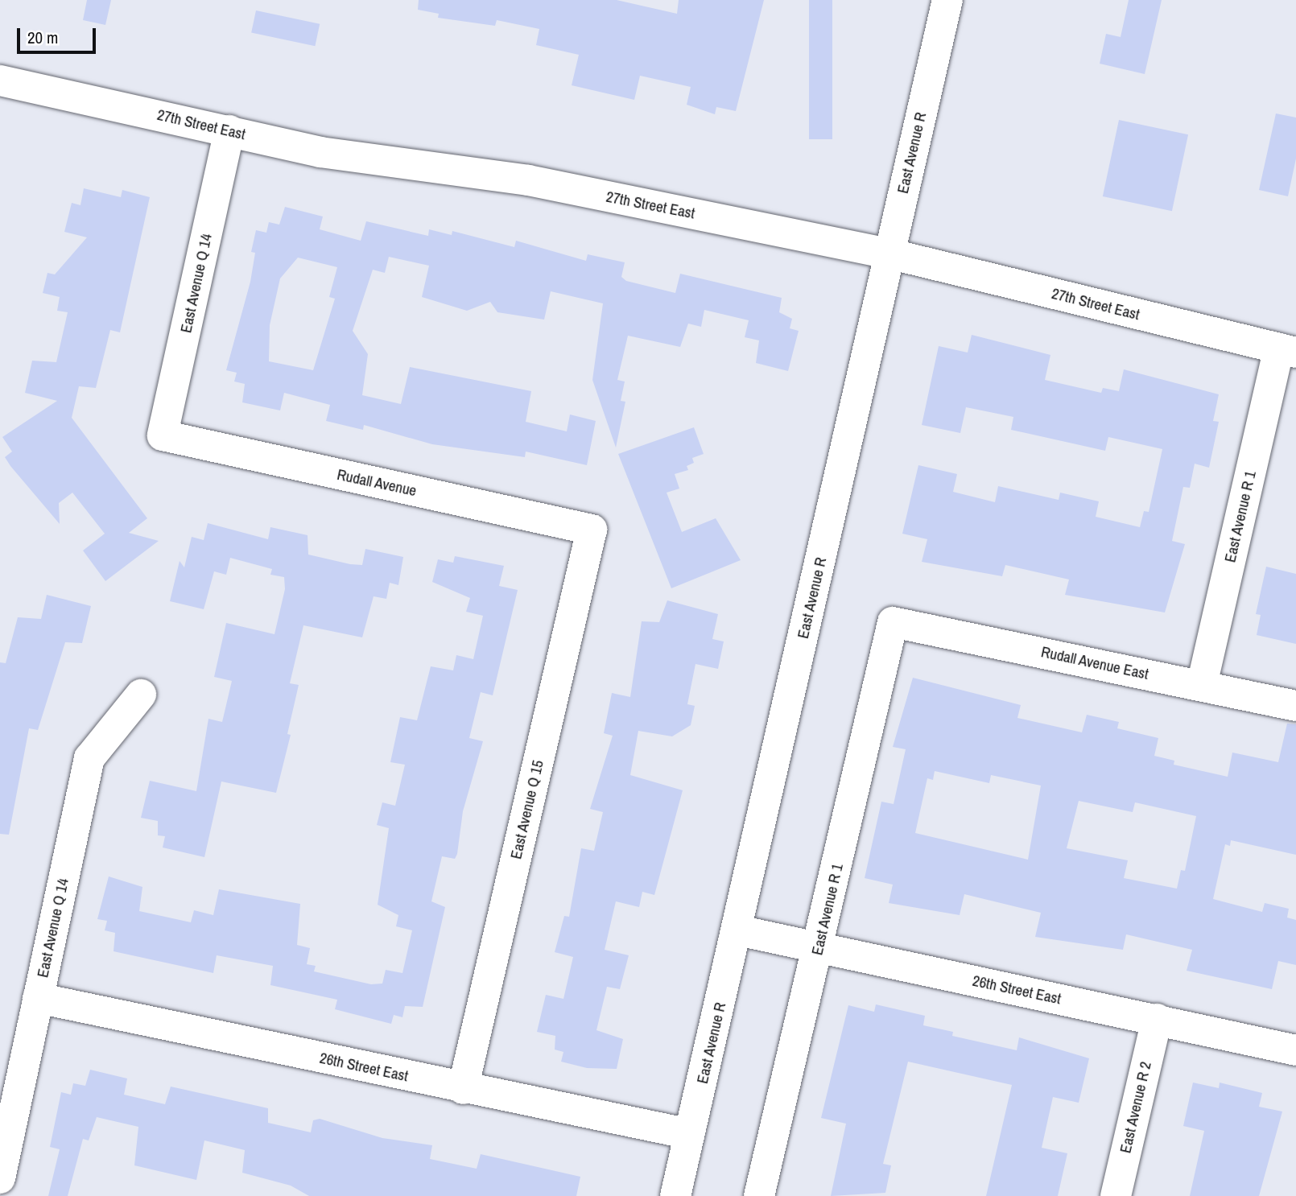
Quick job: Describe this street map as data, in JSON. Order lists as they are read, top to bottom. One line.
{"streets":{"street":["27th Street East","East Avenue R","East Avenue Q 14","Rudall Avenue","East Avenue R 1","Rudall Avenue East","East Avenue Q 15","26th Street East","East Avenue R 2"]},"crossings":[["27th Street East","East Avenue R"],["27th Street East","East Avenue Q 14"],["27th Street East","East Avenue R 1"],["East Avenue R","26th Street East"],["East Avenue Q 14","Rudall Avenue"],["East Avenue Q 14","26th Street East"],["Rudall Avenue","East Avenue Q 15"],["East Avenue R 1","Rudall Avenue East"],["East Avenue R 1","26th Street East"],["East Avenue Q 15","26th Street East"],["26th Street East","East Avenue R 2"]],"scale_bar":"20 m"}
